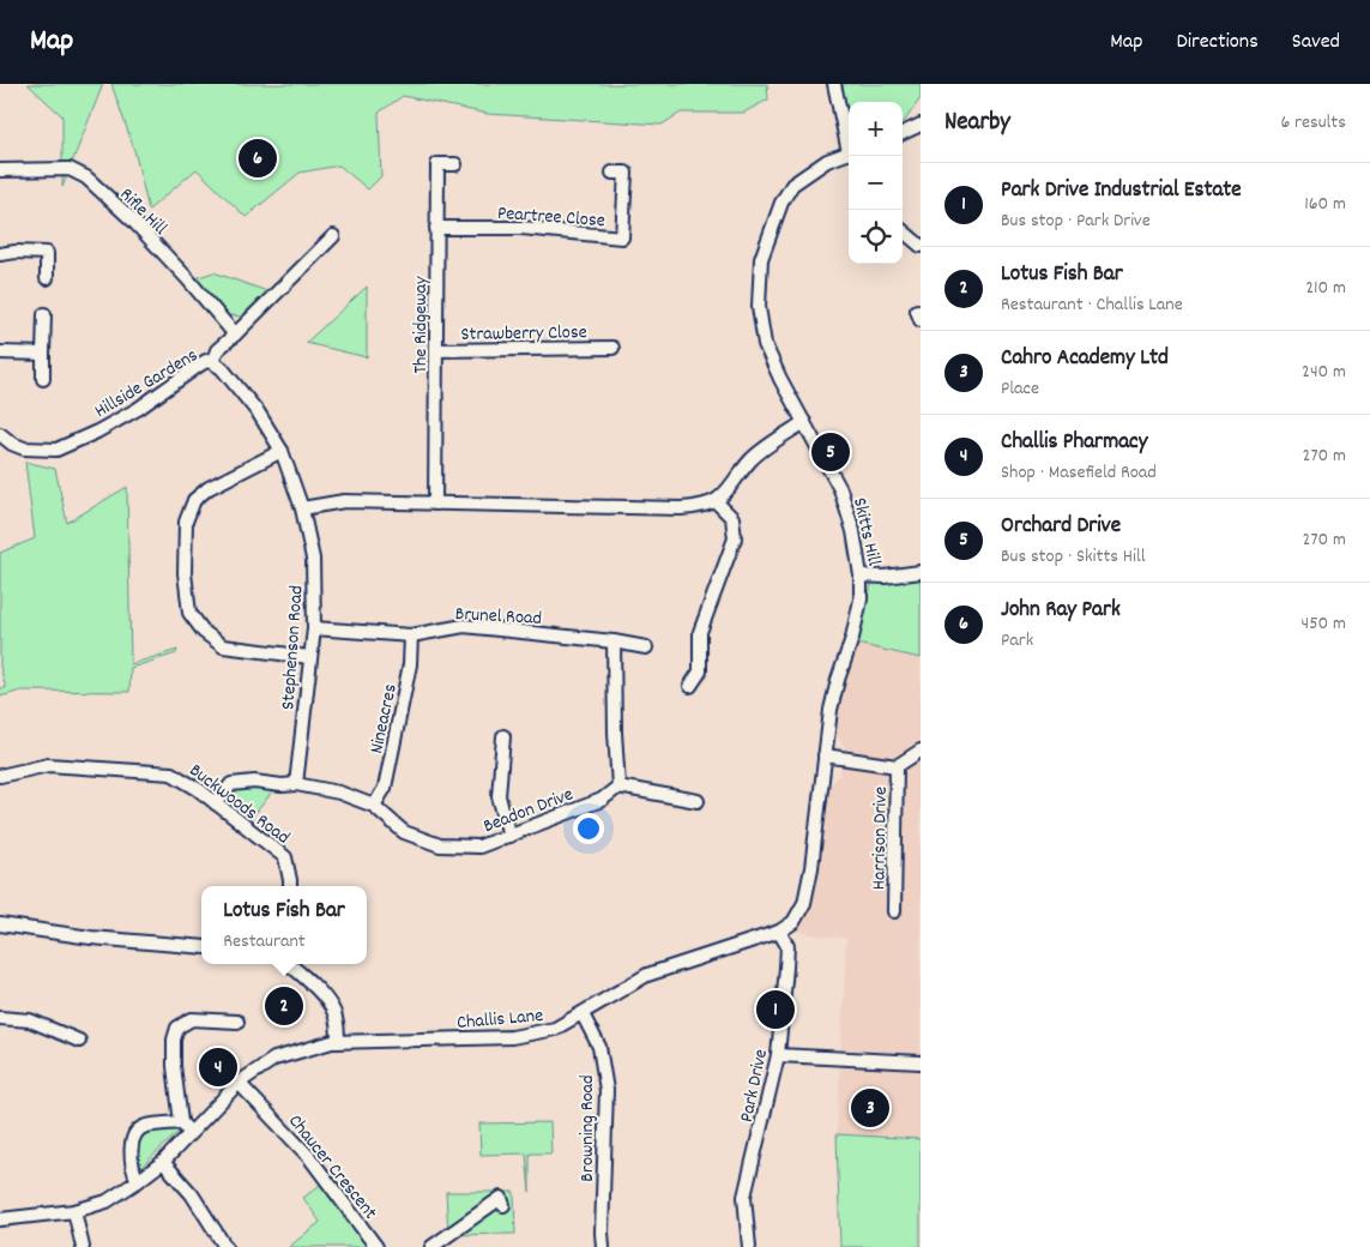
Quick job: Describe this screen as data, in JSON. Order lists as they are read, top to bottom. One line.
{"streets":{"street":["Rifle Hill","Peartree Close","The Ridgeway","Strawberry Close","Hillside Gardens","Skitts Hill","Brunel Road","Stephenson Road","Nineacres","Buckwoods Road","Beadon Drive","Harrison Drive","Challis Lane","Park Drive","Browning Road","Chaucer Crescent"]},"crossings":[["Rifle Hill","Hillside Gardens"],["Peartree Close","The Ridgeway"],["The Ridgeway","Strawberry Close"],["Hillside Gardens","Stephenson Road"],["Skitts Hill","Challis Lane"],["Brunel Road","Stephenson Road"],["Brunel Road","Nineacres"],["Stephenson Road","Beadon Drive"],["Nineacres","Beadon Drive"],["Buckwoods Road","Beadon Drive"],["Challis Lane","Park Drive"],["Challis Lane","Browning Road"],["Challis Lane","Chaucer Crescent"]],"page":{"header":"Map","nav":["Map","Directions","Saved"],"heading":["Nearby","6 results"],"map_buttons":["+","−"],"pins":["6","5","2","1","4","3"],"list":[{"mark":"1","name":"Park Drive Industrial Estate","note":"Bus stop · Park Drive","value":"160 m"},{"mark":"2","name":"Lotus Fish Bar","note":"Restaurant · Challis Lane","value":"210 m"},{"mark":"3","name":"Cahro Academy Ltd","note":"Place","value":"240 m"},{"mark":"4","name":"Challis Pharmacy","note":"Shop · Masefield Road","value":"270 m"},{"mark":"5","name":"Orchard Drive","note":"Bus stop · Skitts Hill","value":"270 m"},{"mark":"6","name":"John Ray Park","note":"Park","value":"450 m"}],"popup":["Lotus Fish Bar","Restaurant"]}}
